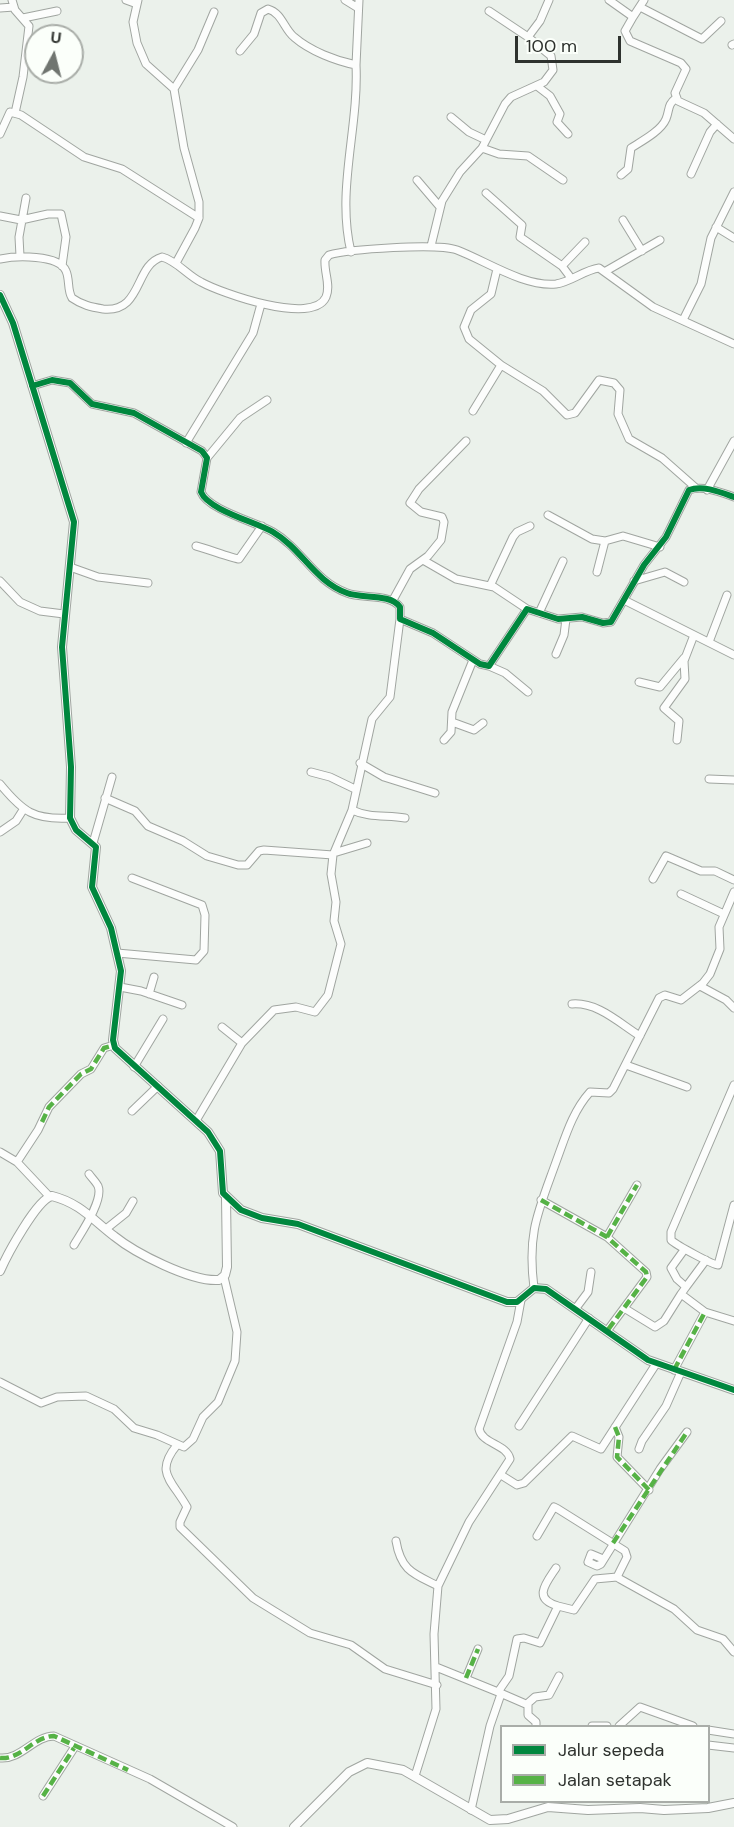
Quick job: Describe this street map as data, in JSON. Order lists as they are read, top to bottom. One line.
{"legend":["Jalur sepeda","Jalan setapak"],"scale_bar":"100 m","north":"top"}
